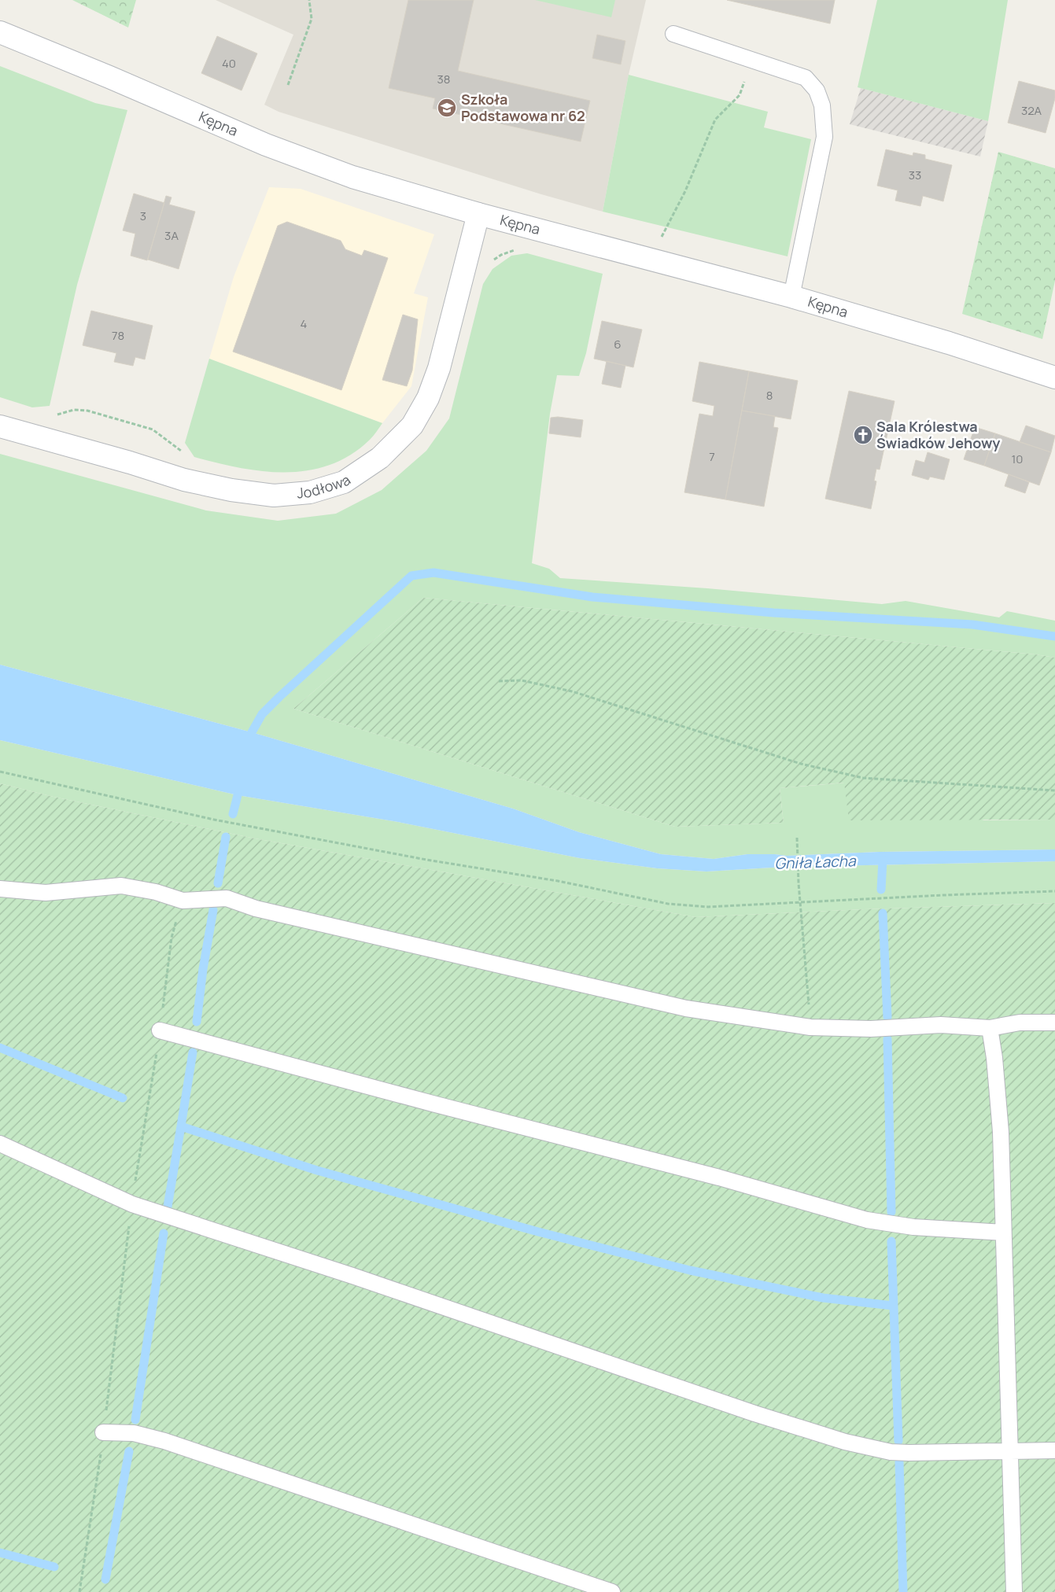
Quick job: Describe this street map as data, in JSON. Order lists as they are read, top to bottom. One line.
{"streets":{"street":["Kępna","Jodłowa"]},"crossings":[["Kępna","Jodłowa"]],"water":["Gniła Łacha"],"places":{"school or university":["Szkoła Podstawowa nr 62"],"church":["Sala Królestwa Świadków Jehowy"]},"house_numbers":["40","38","32A","33","3","3A","4","78","6","8","7","10"]}
